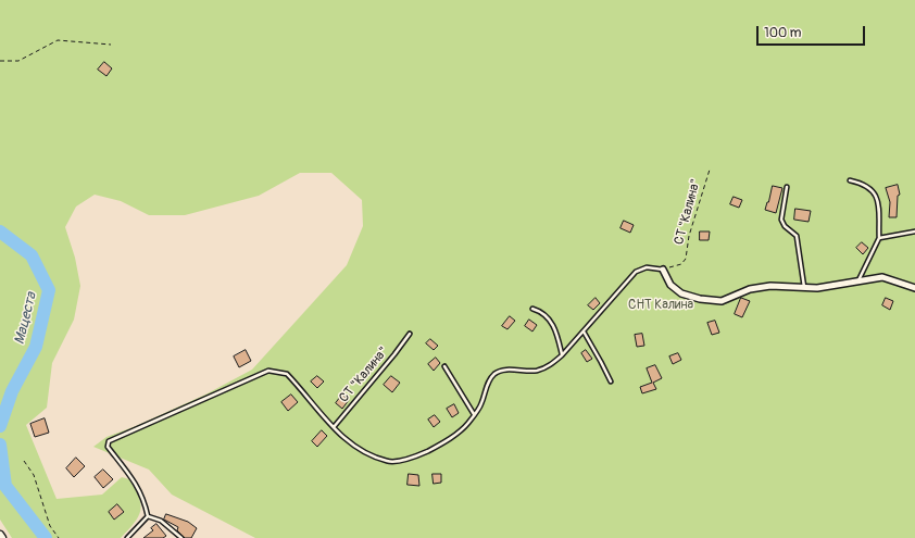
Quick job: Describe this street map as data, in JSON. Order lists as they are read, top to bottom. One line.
{"streets":{"lane":["СТ \"Калина\""]},"water":["Мацеста"],"parks":["СНТ Калина"],"scale_bar":"100 m"}
